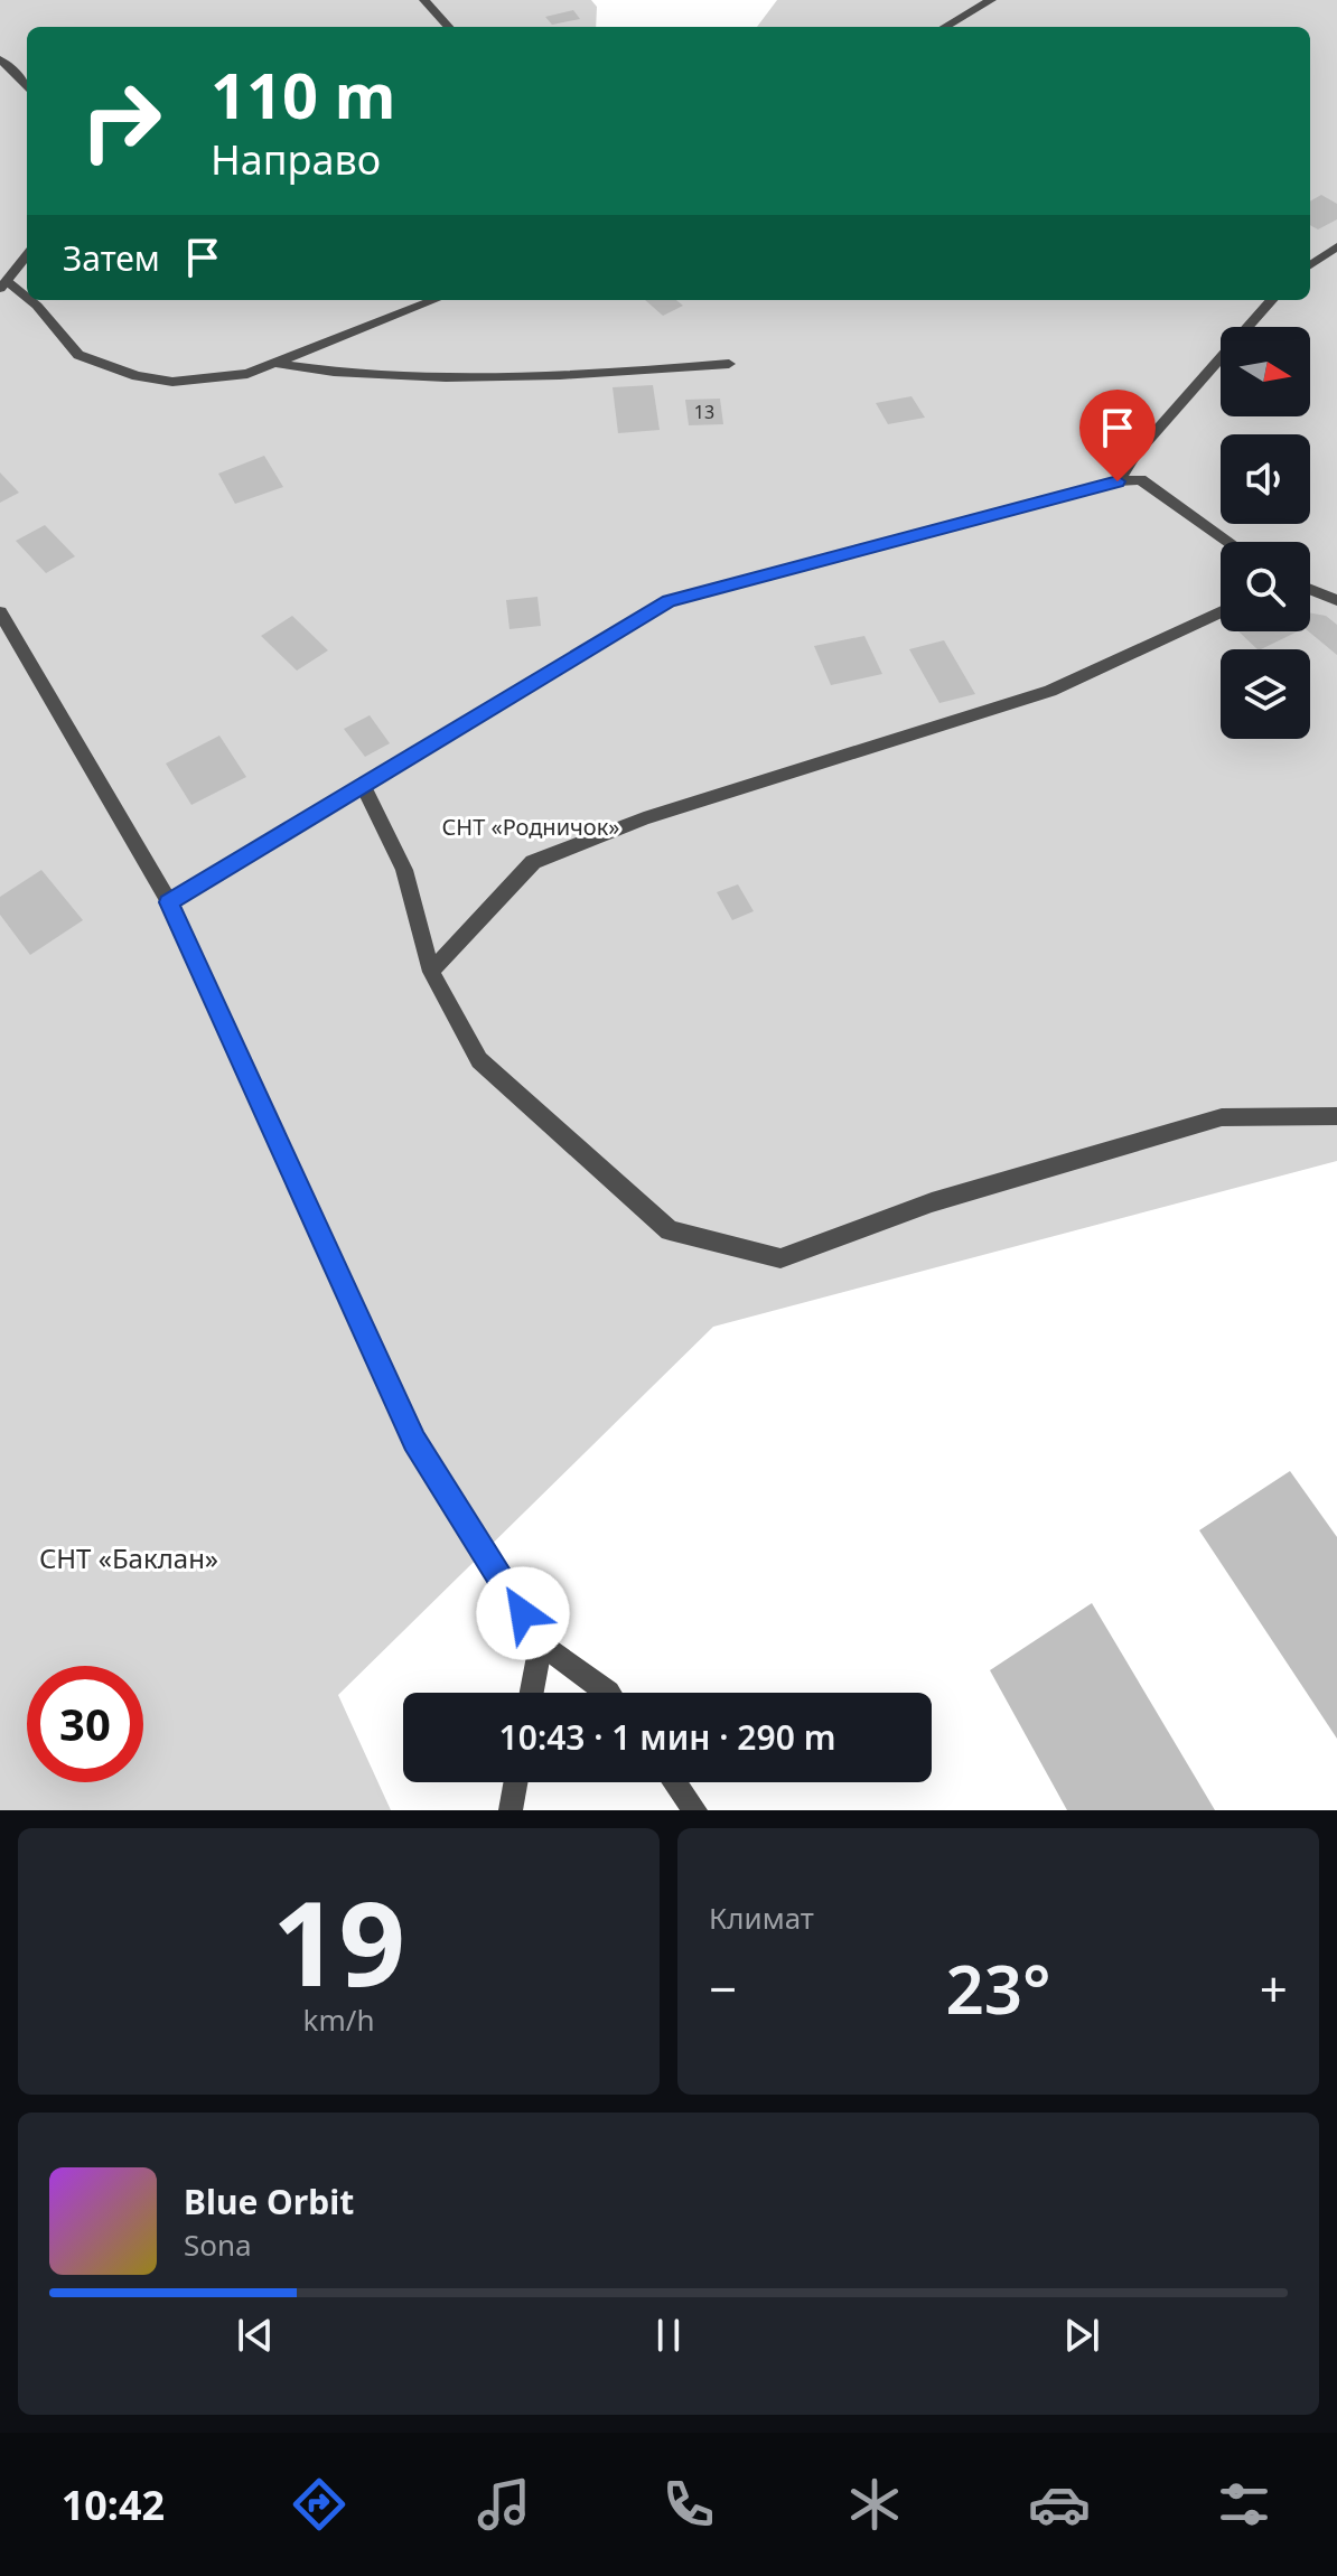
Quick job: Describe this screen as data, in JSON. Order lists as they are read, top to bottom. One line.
{"parks":["СНТ «Родничок»","СНТ «Баклан»"],"house_numbers":["13"],"north":"right","page":{"turn":["110 m","Направо"],"then":"Затем","limit":"30","trip":"10:43 · 1 мин · 290 m","tile":[["19","km/h"],"Климат"],"heat":["−","23°","+"],"song":["Blue Orbit","Sona"],"tabs":"10:42"}}
